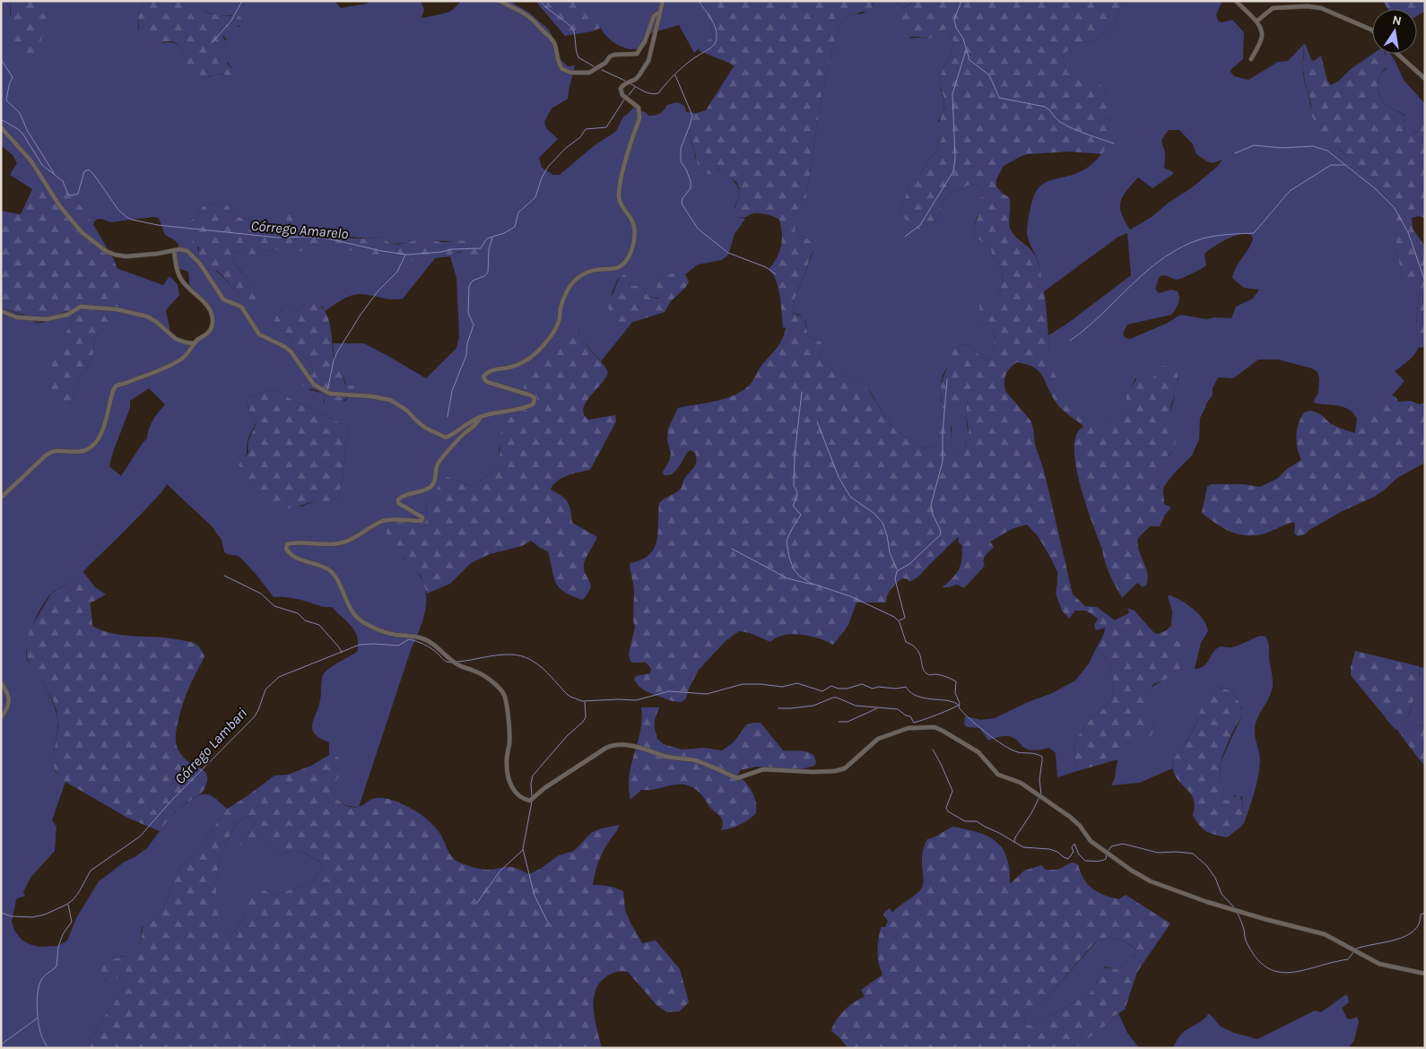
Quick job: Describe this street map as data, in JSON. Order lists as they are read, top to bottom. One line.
{"water":["Córrego Amarelo","Córrego Lambari"],"north":"top"}
